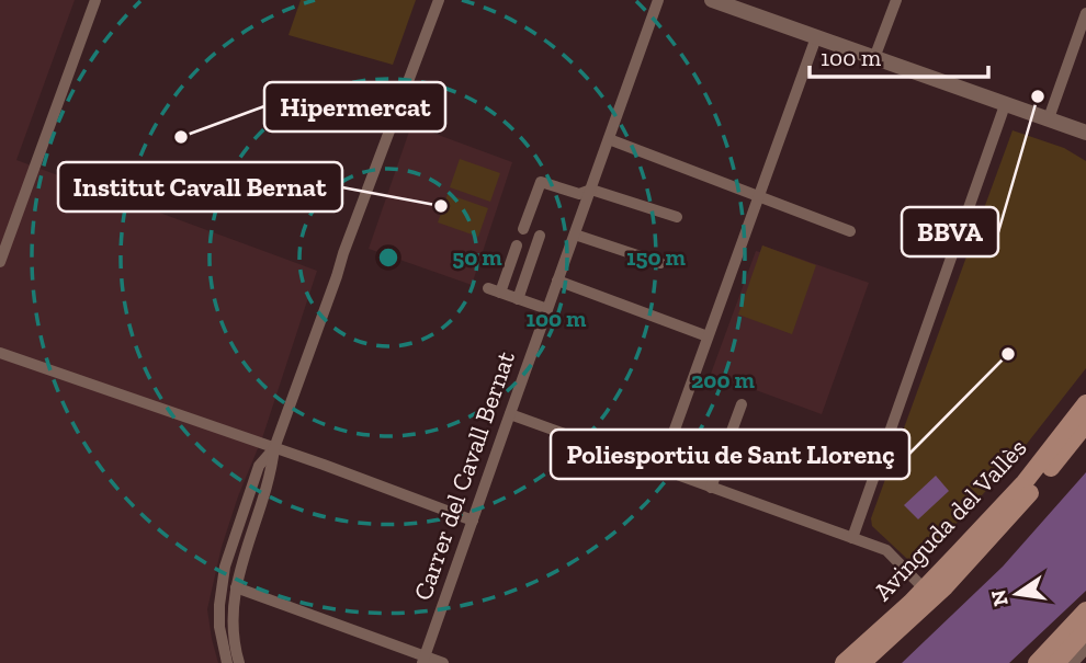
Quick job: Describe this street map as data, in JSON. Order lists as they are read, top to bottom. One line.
{"streets":{"main road":["Avinguda del Vallès"],"street":["Carrer del Cavall Bernat"]},"places":["BBVA","Hipermercat","Institut Cavall Bernat","Poliesportiu de Sant Llorenç"],"scale_bar":"100 m","north":"left","rings":["50 m","150 m","100 m","200 m"]}
